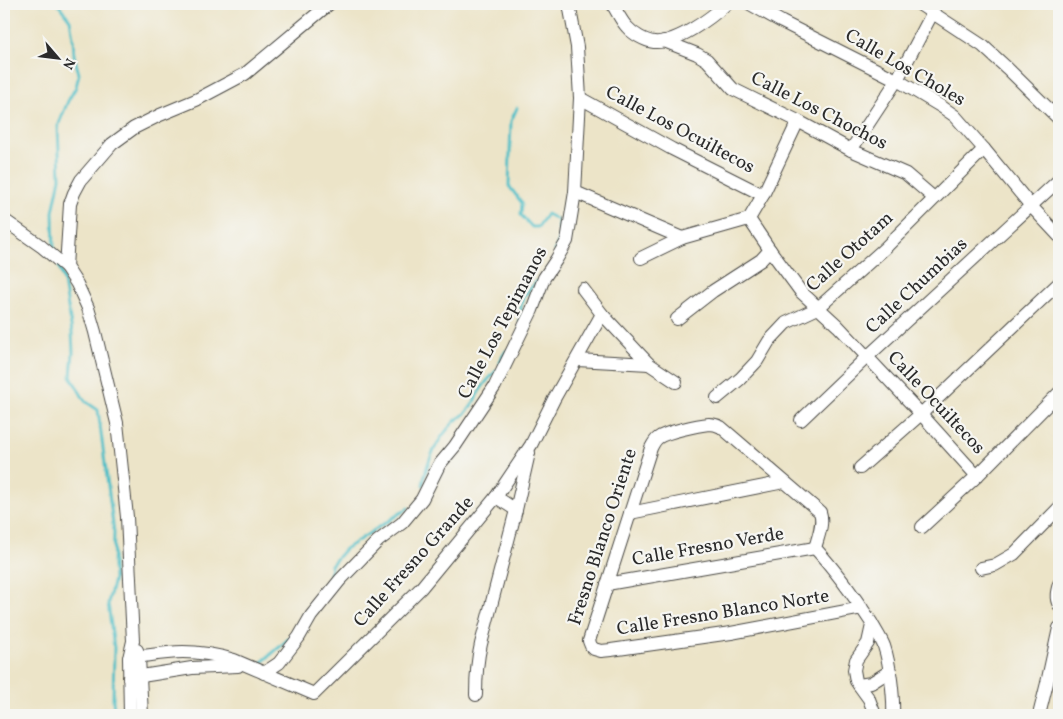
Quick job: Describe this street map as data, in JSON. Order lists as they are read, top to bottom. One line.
{"streets":{"street":["Calle Los Choles","Calle Los Chochos","Calle Los Ocuiltecos","Calle Ototam","Calle Chumbias","Calle Los Tepimanos","Calle Ocuiltecos","Fresno Blanco Oriente","Calle Fresno Verde","Calle Fresno Grande","Calle Fresno Blanco Norte"]},"crossings":[["Calle Los Choles","Calle Ototam"],["Calle Los Choles","Calle Chumbias"],["Calle Los Chochos","Calle Ototam"],["Calle Los Ocuiltecos","Calle Los Tepimanos"],["Calle Ototam","Calle Ocuiltecos"],["Calle Chumbias","Calle Ocuiltecos"],["Calle Los Tepimanos","Calle Fresno Grande"],["Fresno Blanco Oriente","Calle Fresno Verde"],["Fresno Blanco Oriente","Calle Fresno Blanco Norte"]],"north":"bottom right"}
